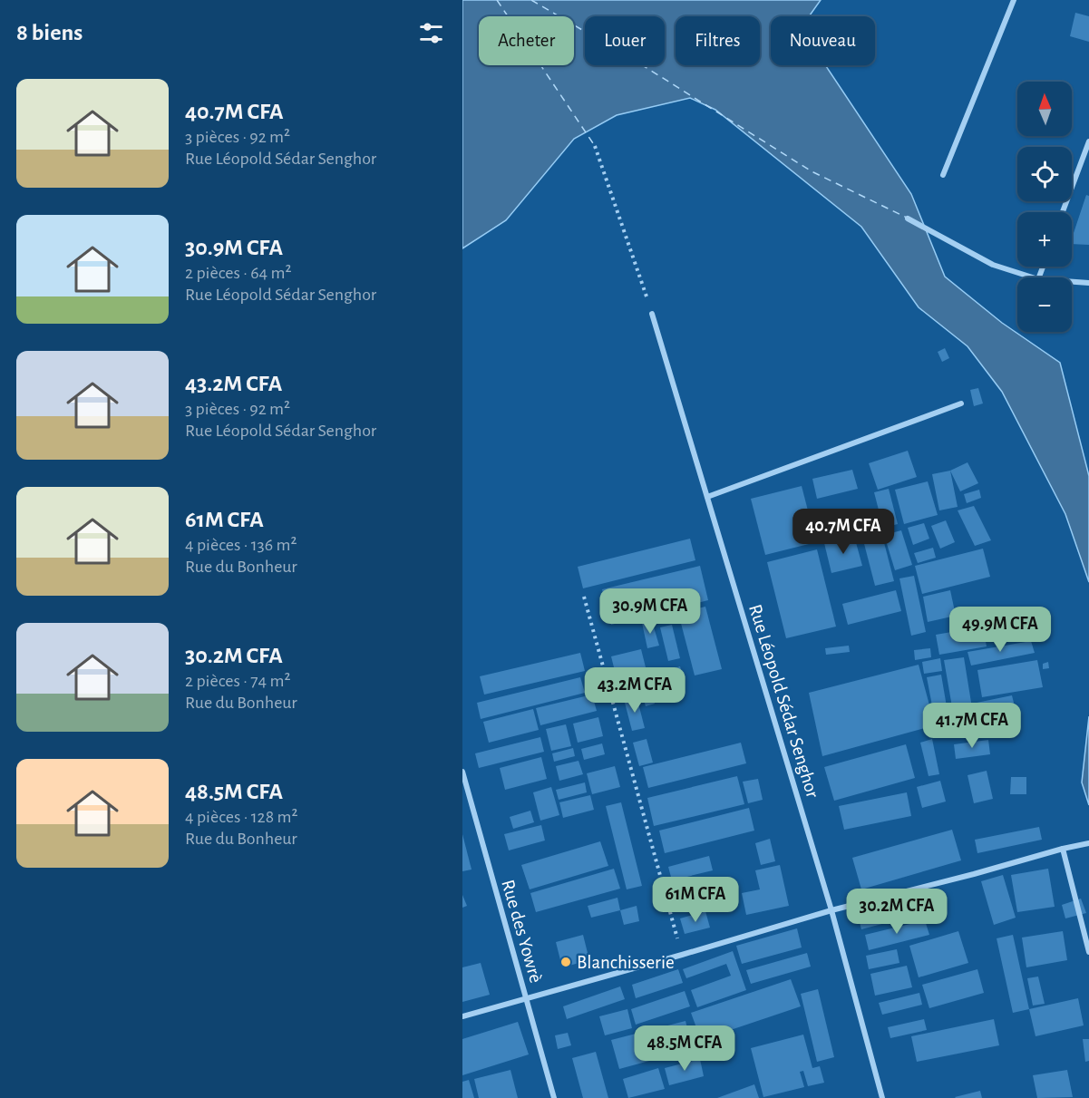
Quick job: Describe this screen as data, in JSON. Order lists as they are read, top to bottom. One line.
{"streets":{"street":["Rue Léopold Sédar Senghor","Rue des Yowrè"]},"places":["Blanchisserie"],"north":"top","page":{"heading":"8 biens","chip":["Acheter","Louer","Filtres","Nouveau"],"list":[{"name":"40.7M CFA","note":"3 pièces · 92 m² · Rue Léopold Sédar Senghor"},{"name":"30.9M CFA","note":"2 pièces · 64 m² · Rue Léopold Sédar Senghor"},{"name":"43.2M CFA","note":"3 pièces · 92 m² · Rue Léopold Sédar Senghor"},{"name":"61M CFA","note":"4 pièces · 136 m² · Rue du Bonheur"},{"name":"30.2M CFA","note":"2 pièces · 74 m² · Rue du Bonheur"},{"name":"48.5M CFA","note":"4 pièces · 128 m² · Rue du Bonheur"}],"map_buttons":["+","−"],"price":["40.7M CFA","30.9M CFA","49.9M CFA","43.2M CFA","41.7M CFA","61M CFA","30.2M CFA","48.5M CFA"]}}
